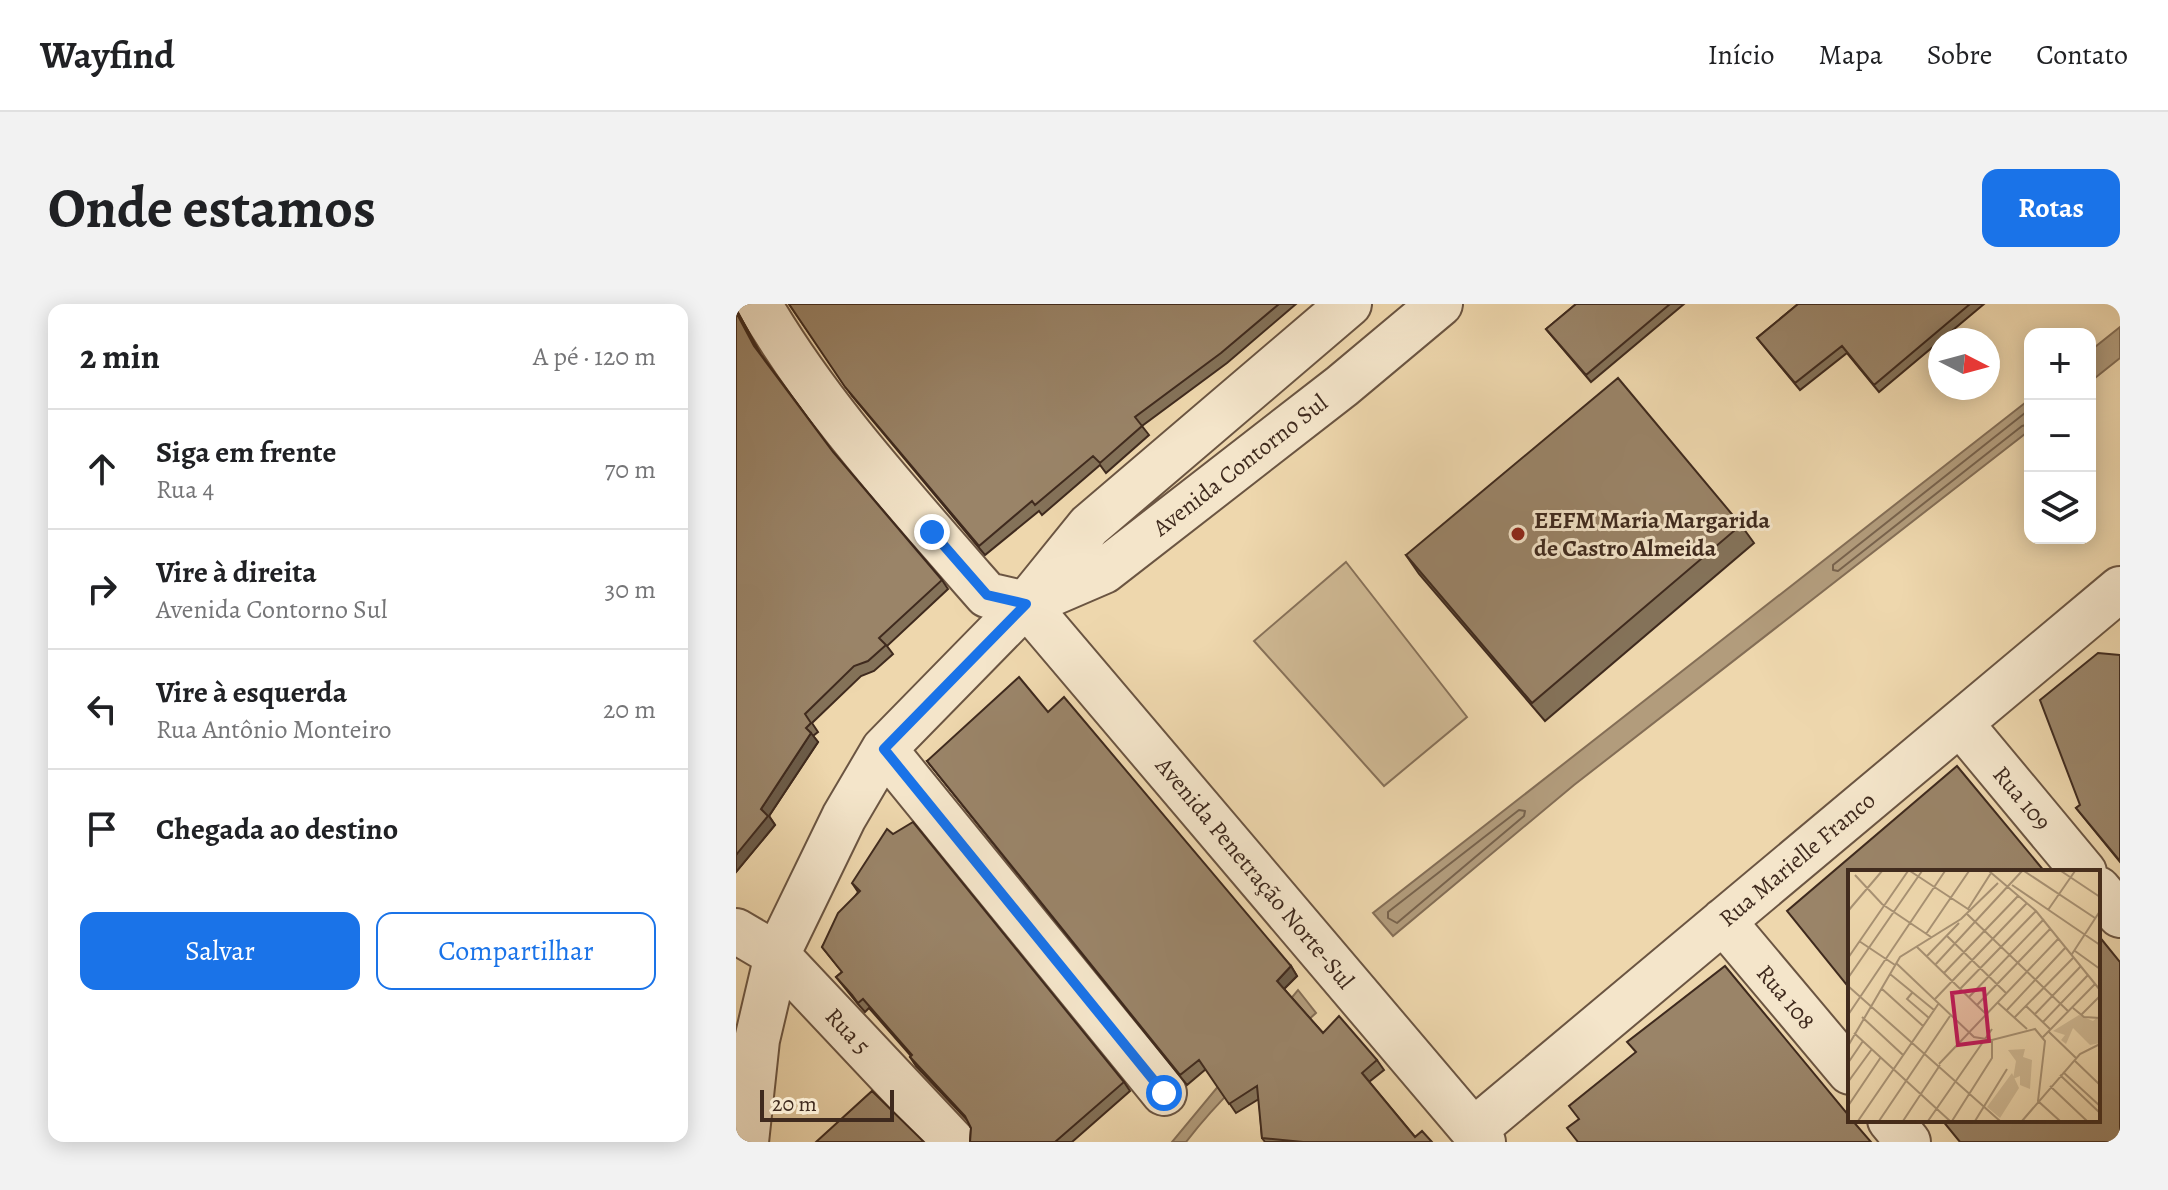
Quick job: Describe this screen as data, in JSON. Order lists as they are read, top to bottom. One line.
{"streets":{"street":["Avenida Contorno Sul","Rua 109","Rua Marielle Franco","Avenida Penetração Norte-Sul","Rua 108","Rua 5"]},"crossings":[["Avenida Contorno Sul","Avenida Penetração Norte-Sul"],["Avenida Contorno Sul","Rua 5"],["Rua 109","Rua Marielle Franco"],["Rua Marielle Franco","Avenida Penetração Norte-Sul"],["Rua Marielle Franco","Rua 108"]],"places":["EEFM Maria Margarida de Castro Almeida"],"scale_bar":"20 m","north":"right","page":{"header":"Wayfind","nav":["Início","Mapa","Sobre","Contato"],"buttons":["Rotas",["Salvar","Compartilhar"]],"title":"Onde estamos","heading":["2 min","A pé · 120 m"],"map_buttons":["+","−"],"list":[["Siga em frente","Rua 4","70 m"],["Vire à direita","Avenida Contorno Sul","30 m"],["Vire à esquerda","Rua Antônio Monteiro","20 m"],"Chegada ao destino"],"scale":"20 m"}}
